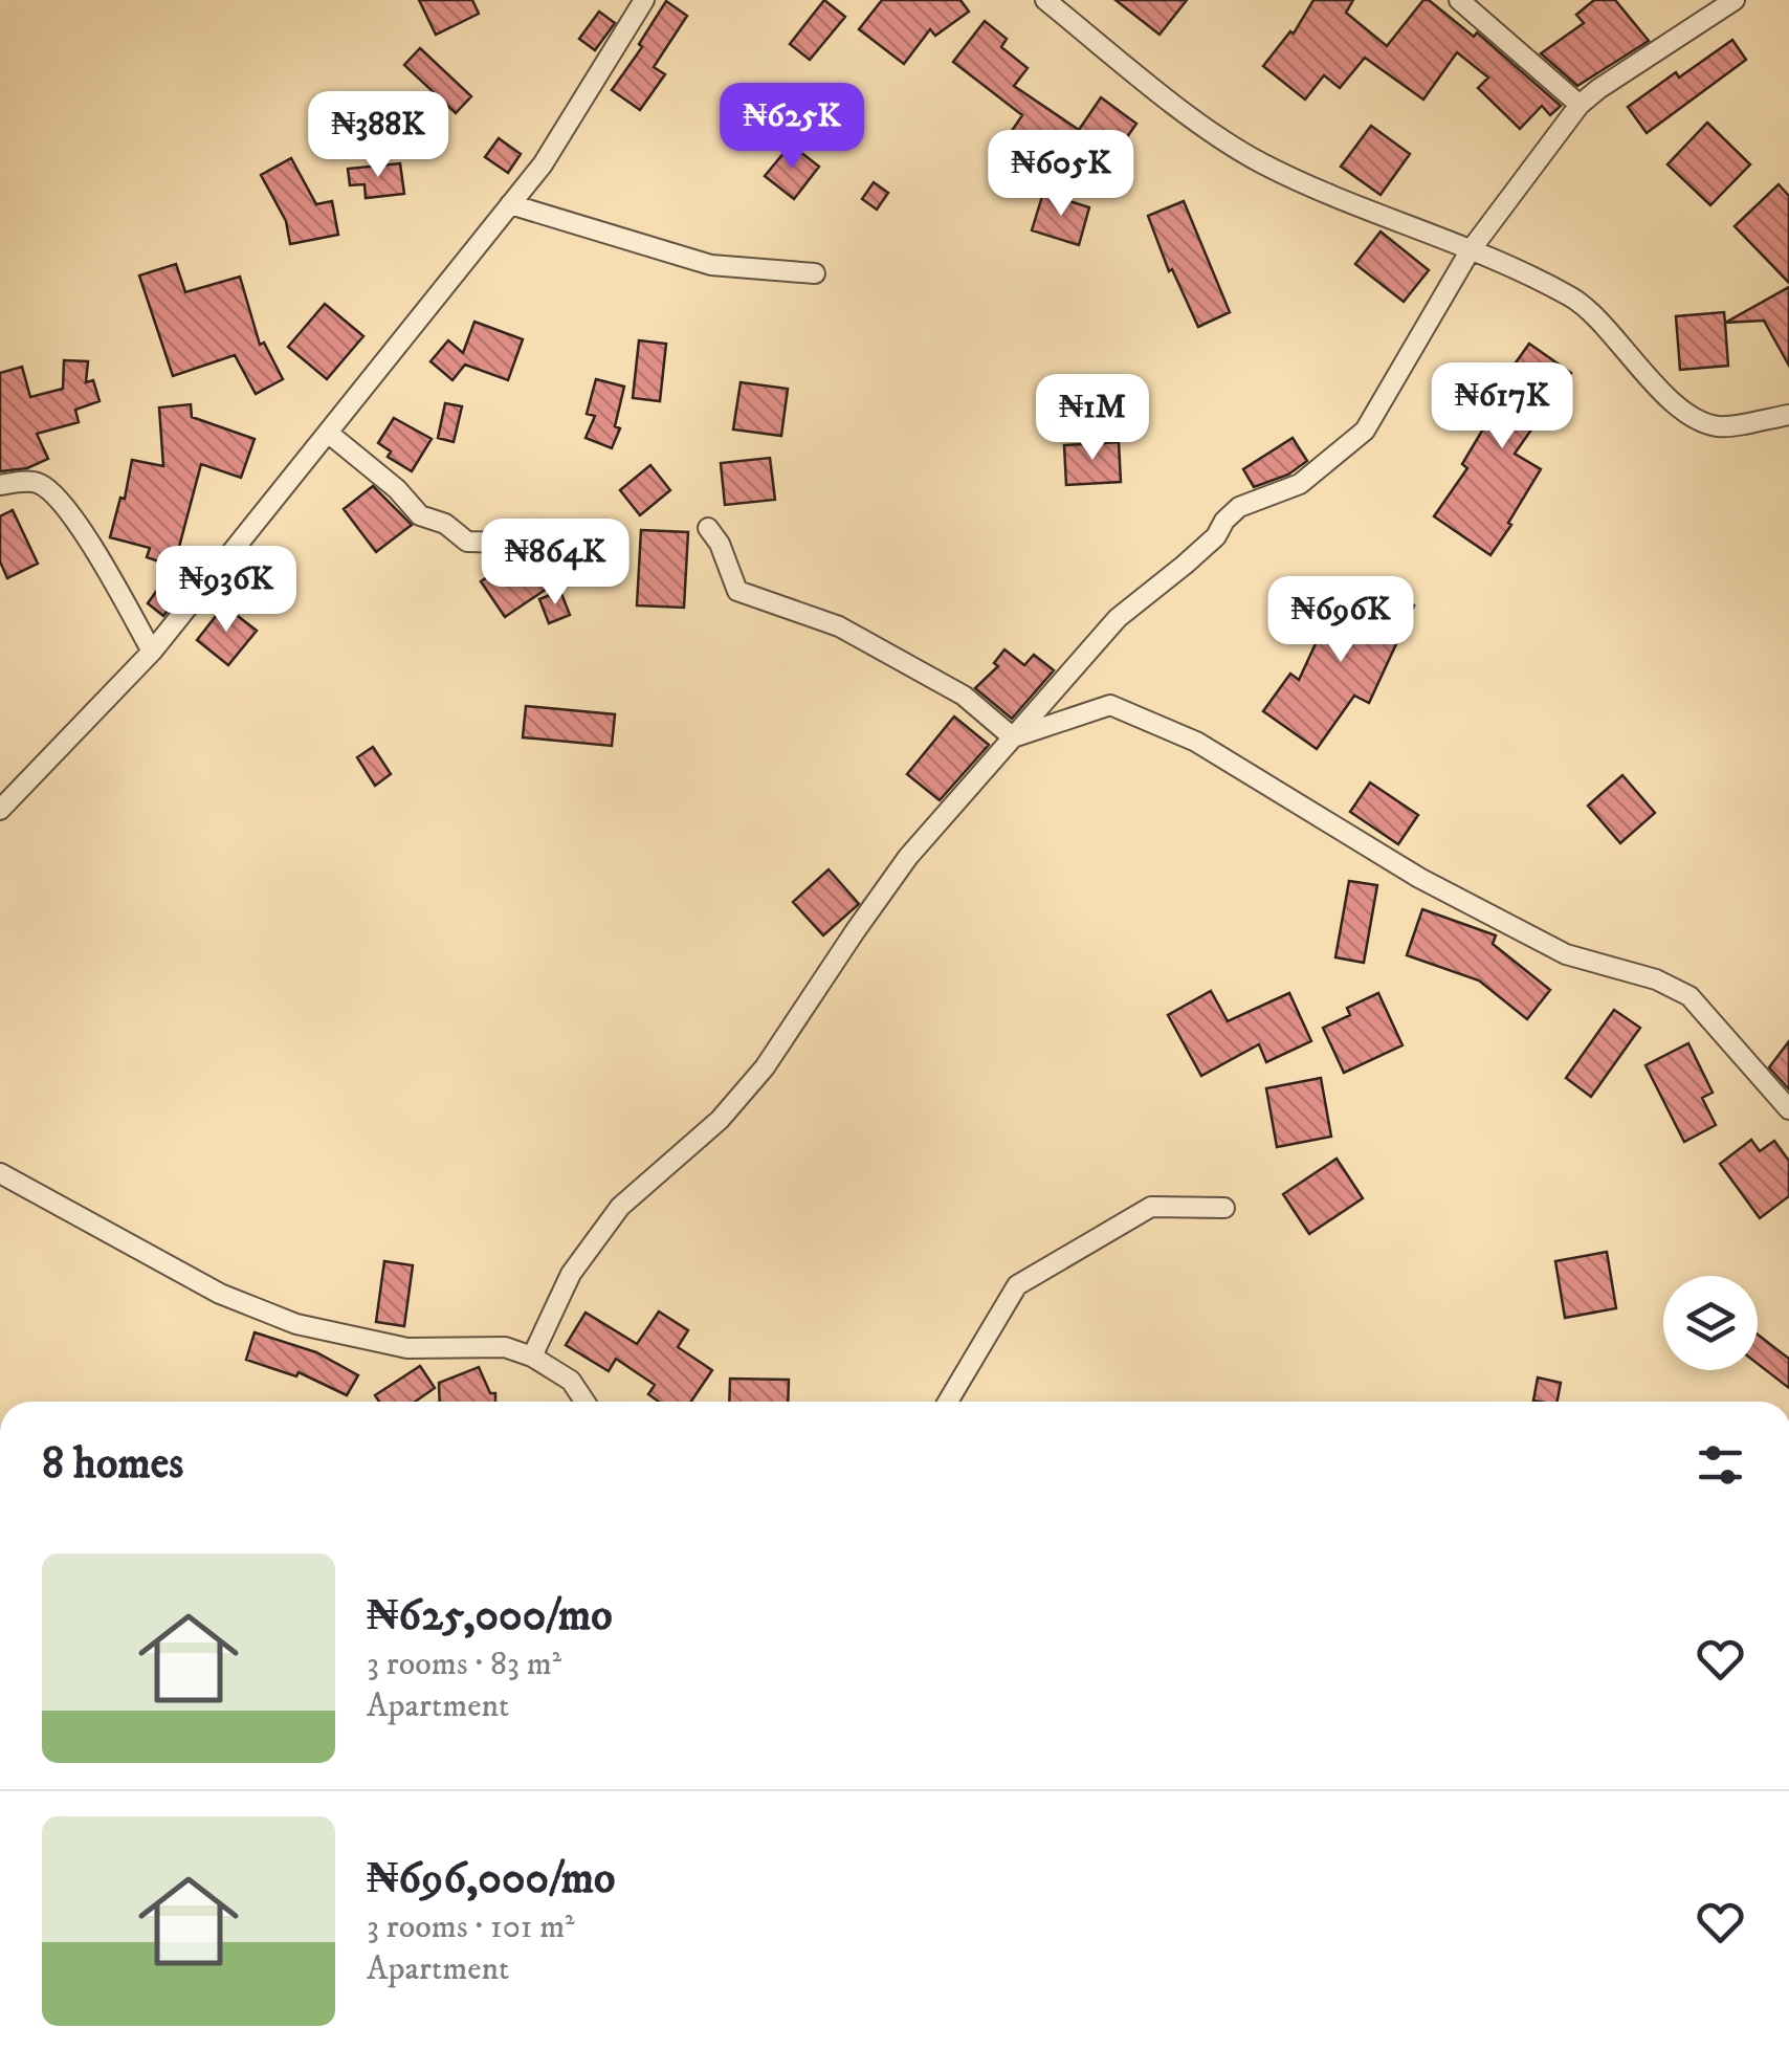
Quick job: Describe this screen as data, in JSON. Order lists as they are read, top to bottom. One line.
{"page":{"price":["₦625K","₦388K","₦605K","₦617K","₦1M","₦864K","₦936K","₦696K"],"heading":"8 homes","list":[{"name":"₦625,000/mo","note":"3 rooms · 83 m² · Apartment"},{"name":"₦696,000/mo","note":"3 rooms · 101 m² · Apartment"}]}}
